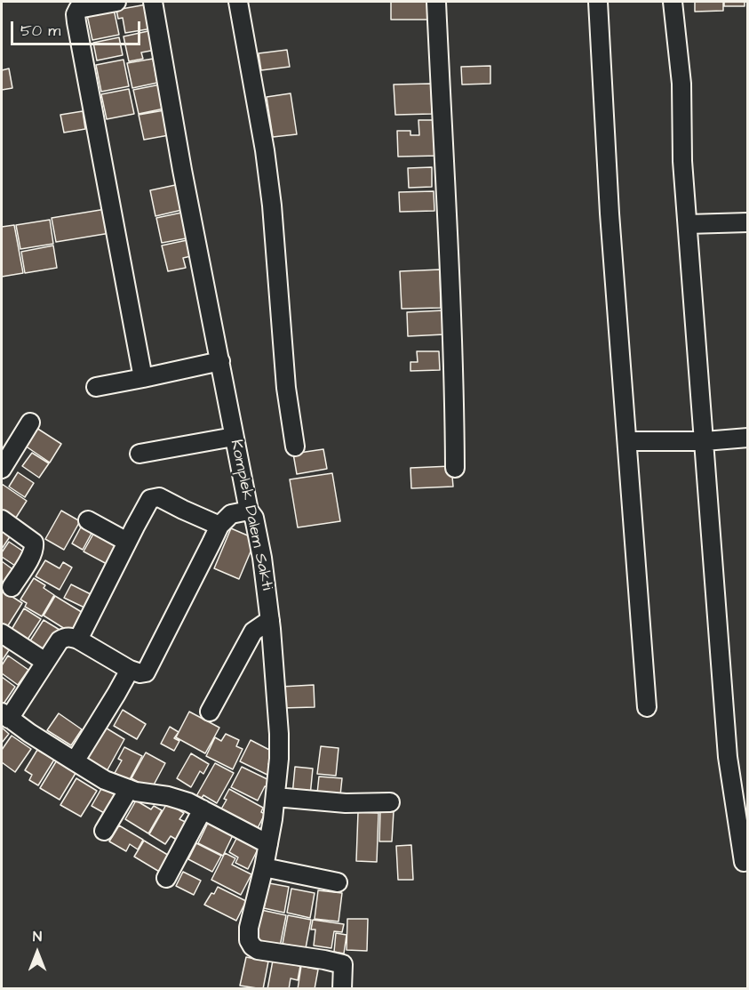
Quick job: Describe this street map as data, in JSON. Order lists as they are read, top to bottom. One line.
{"streets":{"street":["Komplek Dalem Sakti"]},"scale_bar":"50 m","north":"top"}
